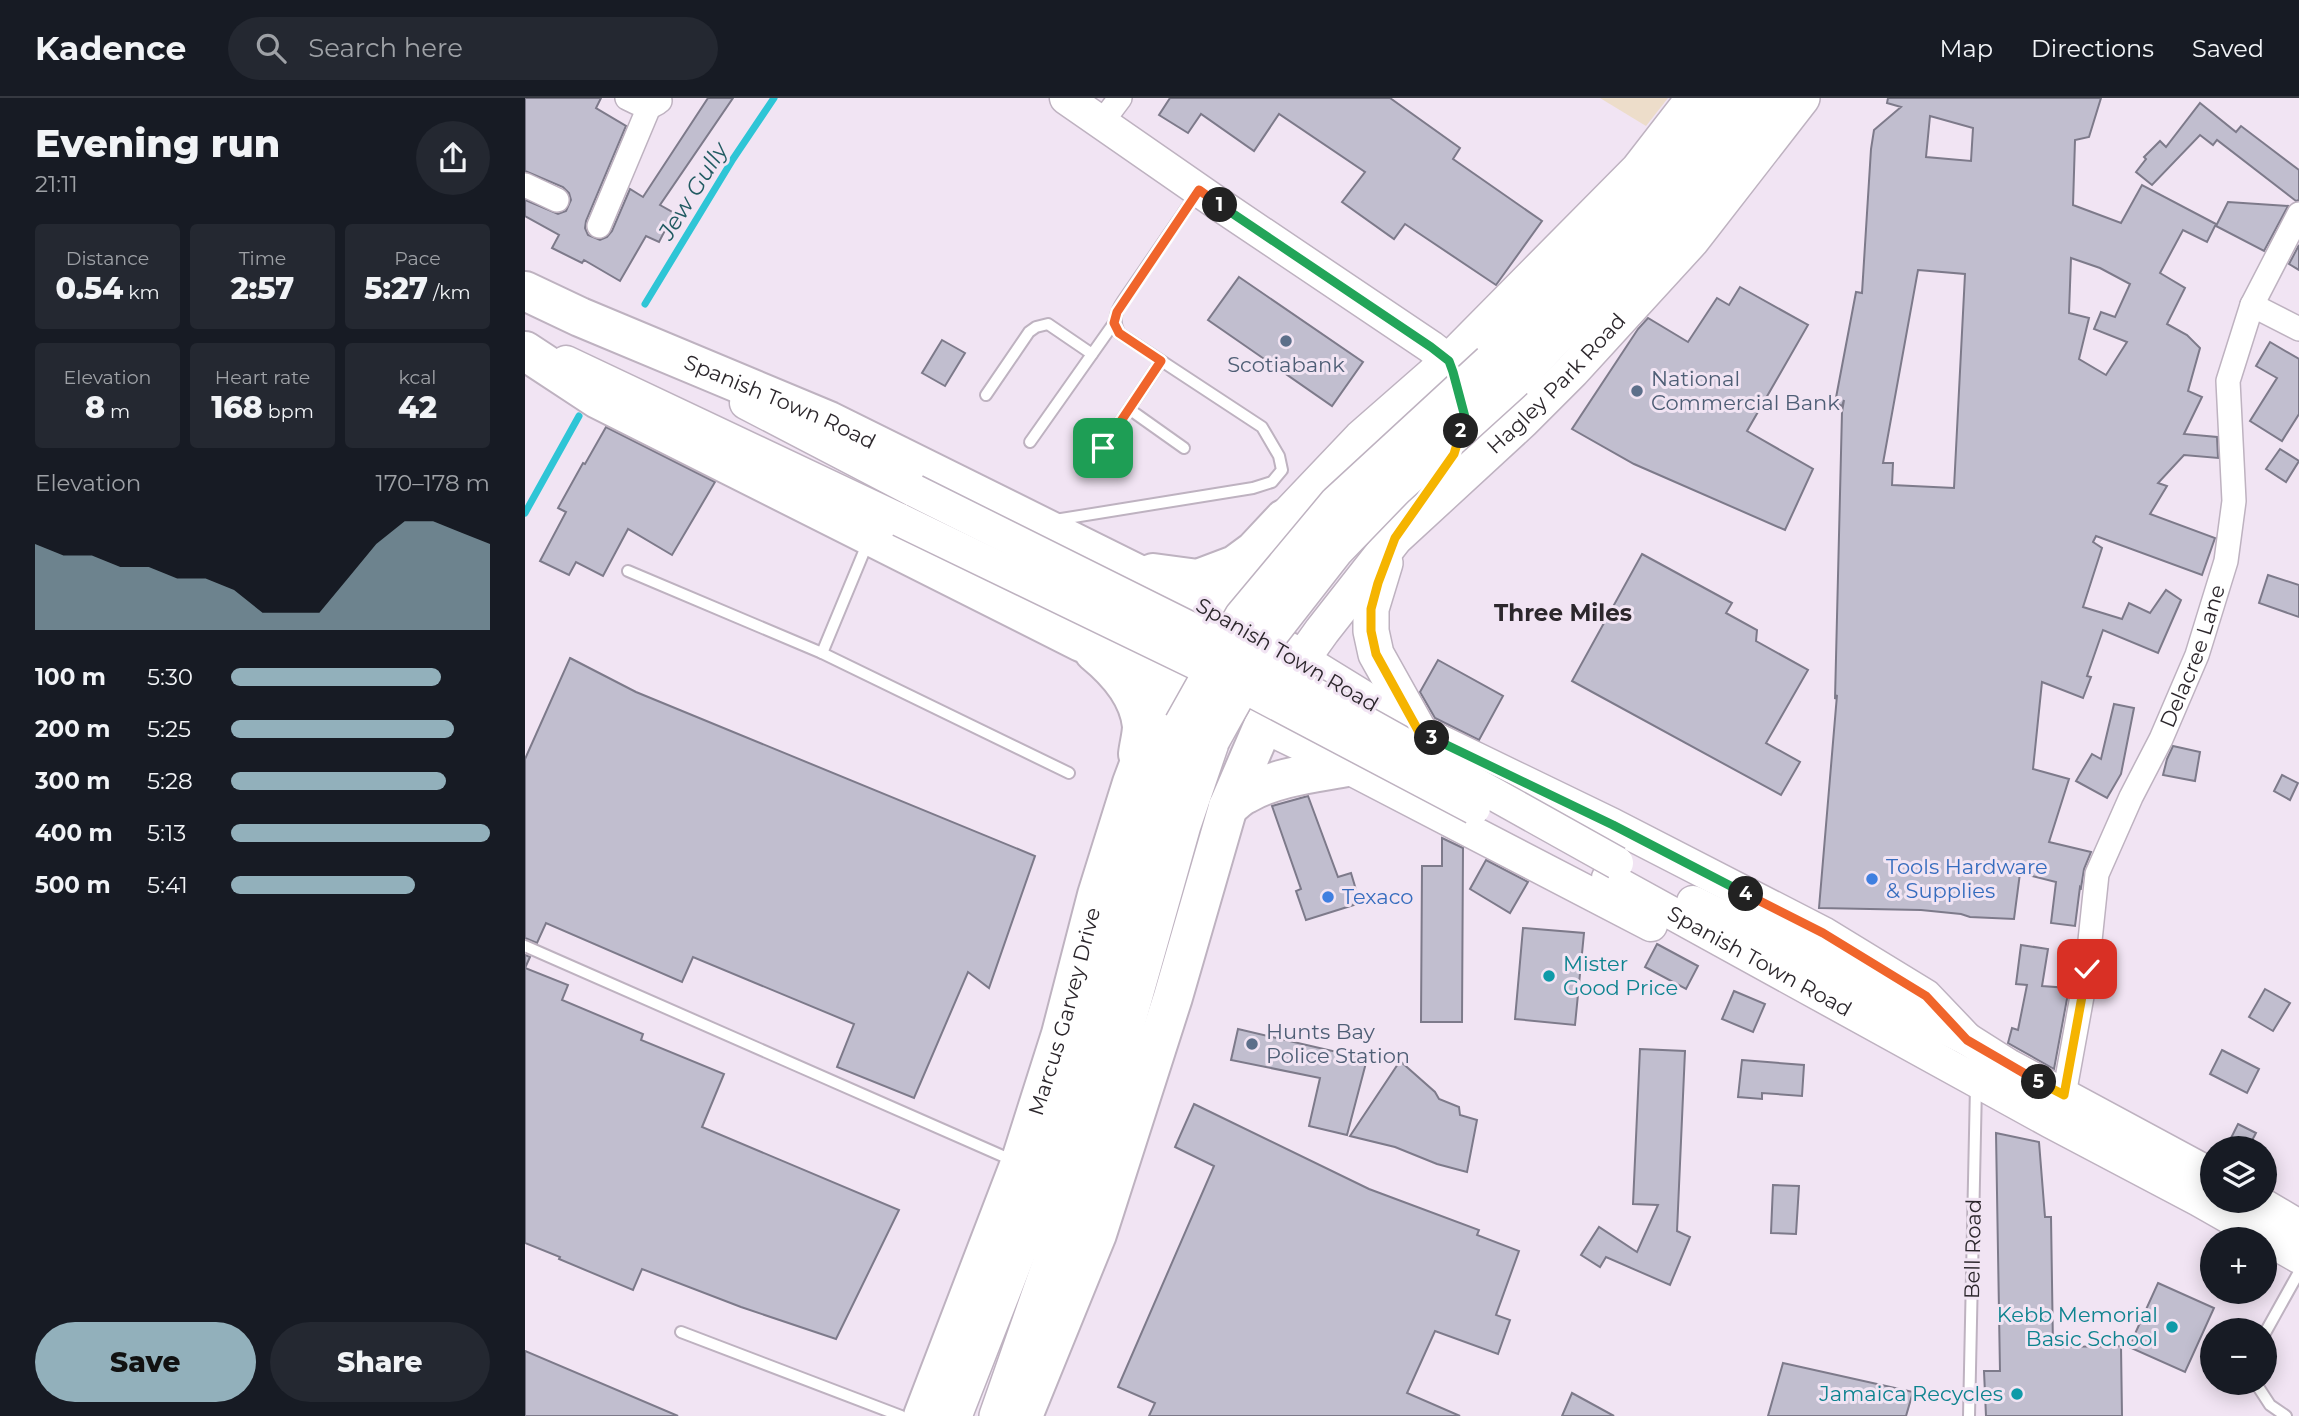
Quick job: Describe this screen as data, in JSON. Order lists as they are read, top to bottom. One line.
{"streets":{"highway":["Spanish Town Road","Marcus Garvey Drive"],"main road":["Hagley Park Road"],"street":["Delacree Lane"],"lane":["Bell Road"]},"crossings":[["Hagley Park Road","Spanish Town Road"],["Hagley Park Road","Marcus Garvey Drive"],["Spanish Town Road","Delacree Lane"],["Spanish Town Road","Marcus Garvey Drive"],["Spanish Town Road","Bell Road"]],"districts":["Three Miles"],"water":["Jew Gully"],"places":["Scotiabank","National Commercial Bank","Tools Hardware & Supplies","Texaco","Mister Good Price","Hunts Bay Police Station","Kebb Memorial Basic School","Jamaica Recycles"],"page":{"header":"Kadence","search":"Search here","nav":["Map","Directions","Saved"],"heading":["Evening run","21:11"],"pins":["1","2","3","4","5"],"stats":[["Distance","0.54 km"],["Time","2:57"],["Pace","5:27 /km"],["Elevation","8 m"],["Heart rate","168 bpm"],["kcal","42"]],"chart":["Elevation","170–178 m"],"list":[{"name":"100 m","note":"5:30"},{"name":"200 m","note":"5:25"},{"name":"300 m","note":"5:28"},{"name":"400 m","note":"5:13"},{"name":"500 m","note":"5:41"}],"map_buttons":["+","−"],"buttons":["Save","Share"]}}
